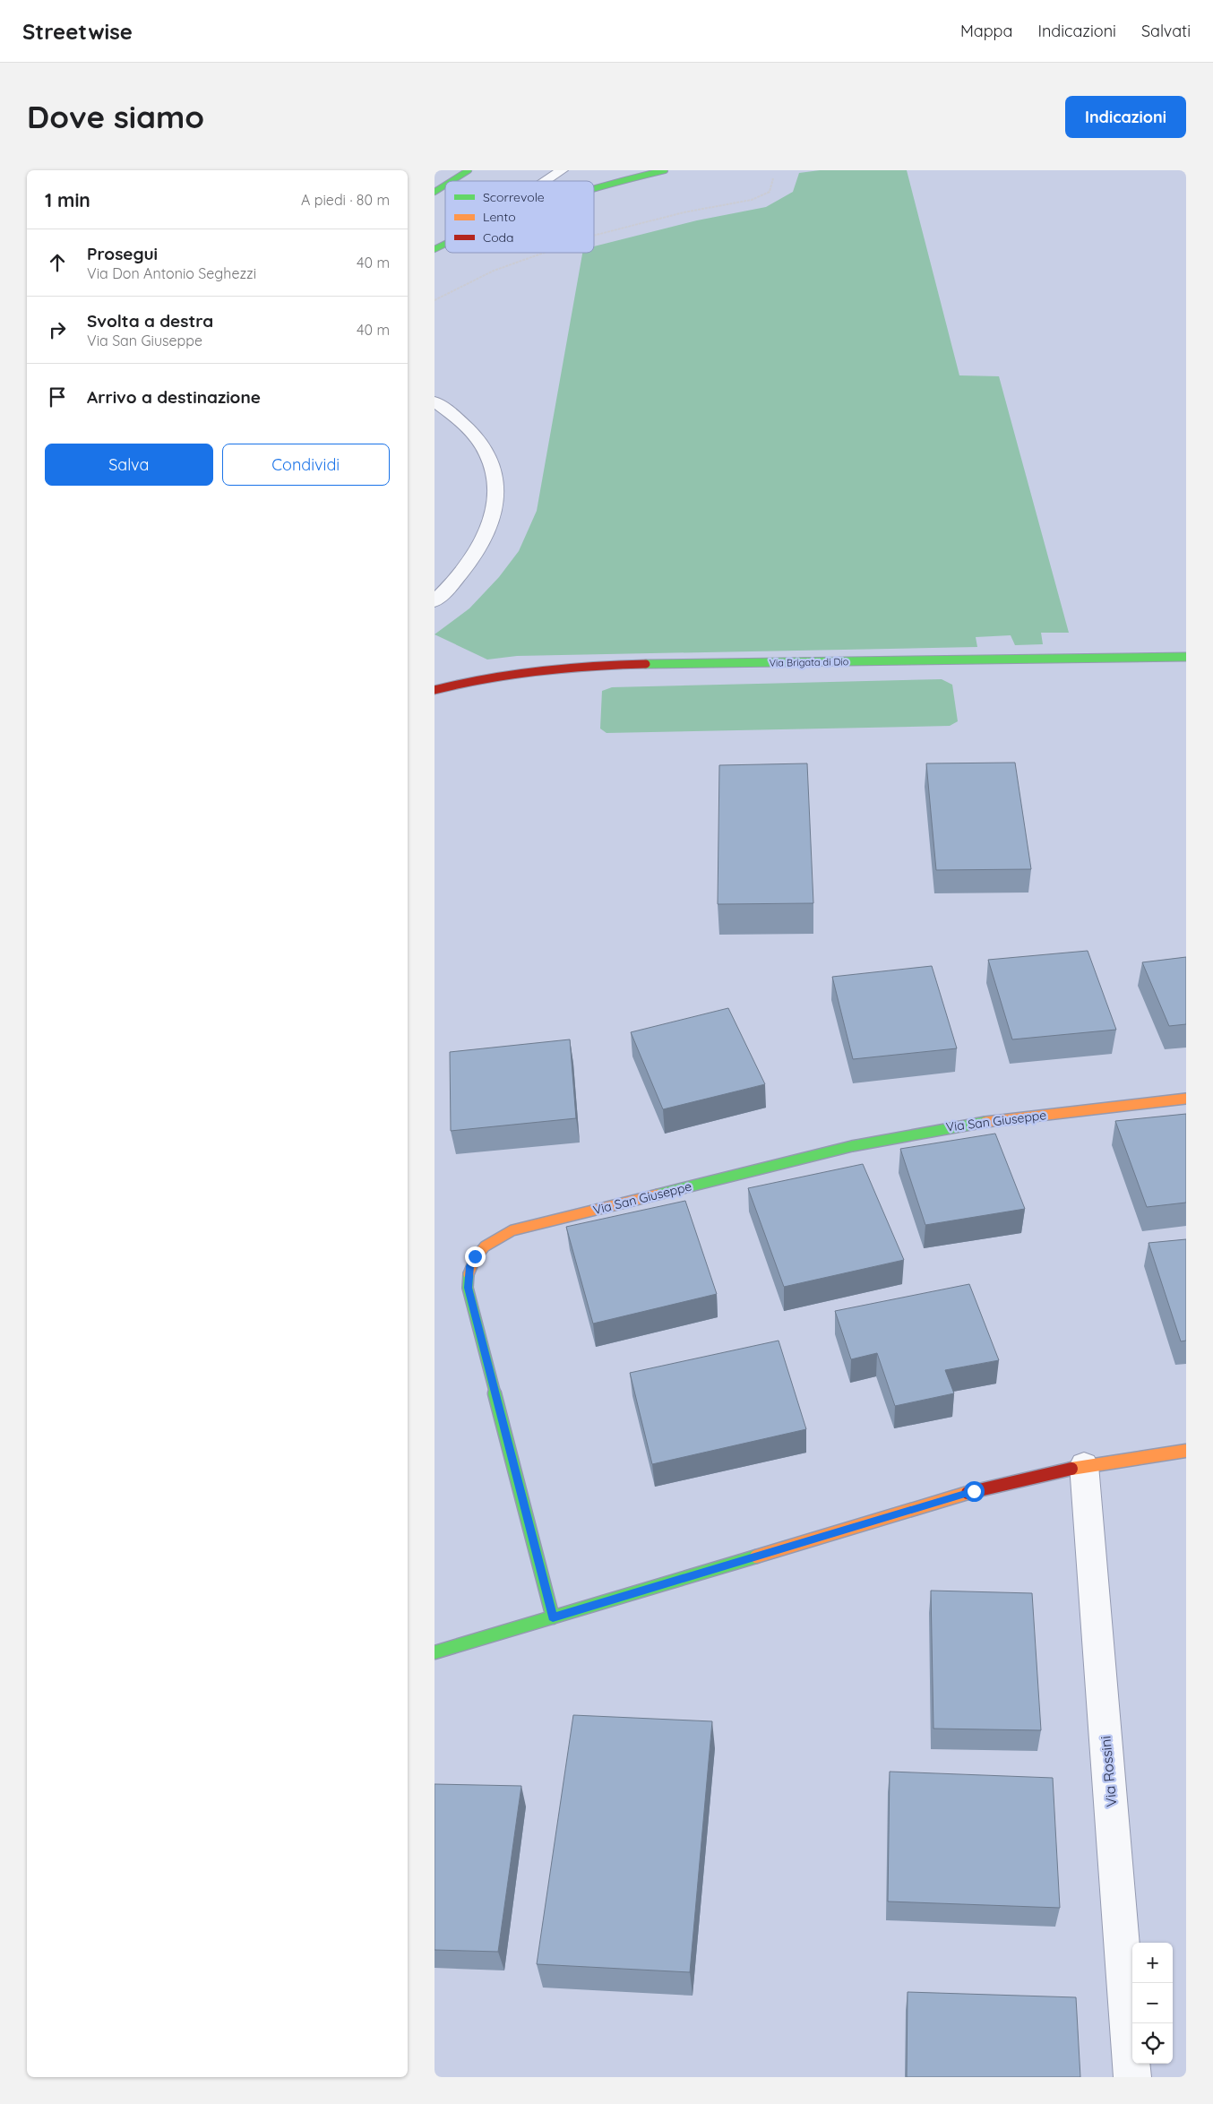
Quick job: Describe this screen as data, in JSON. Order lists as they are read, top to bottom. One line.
{"streets":{"main road":["Via Brigata di Dio","Via San Giuseppe"],"street":["Via Rossini"]},"legend":["Scorrevole","Lento","Coda"],"page":{"header":"Streetwise","nav":["Mappa","Indicazioni","Salvati"],"buttons":["Indicazioni",["Salva","Condividi"]],"title":"Dove siamo","heading":["1 min","A piedi · 80 m"],"list":[["Prosegui","Via Don Antonio Seghezzi","40 m"],["Svolta a destra","Via San Giuseppe","40 m"],"Arrivo a destinazione"],"map_buttons":["+","−"]}}
